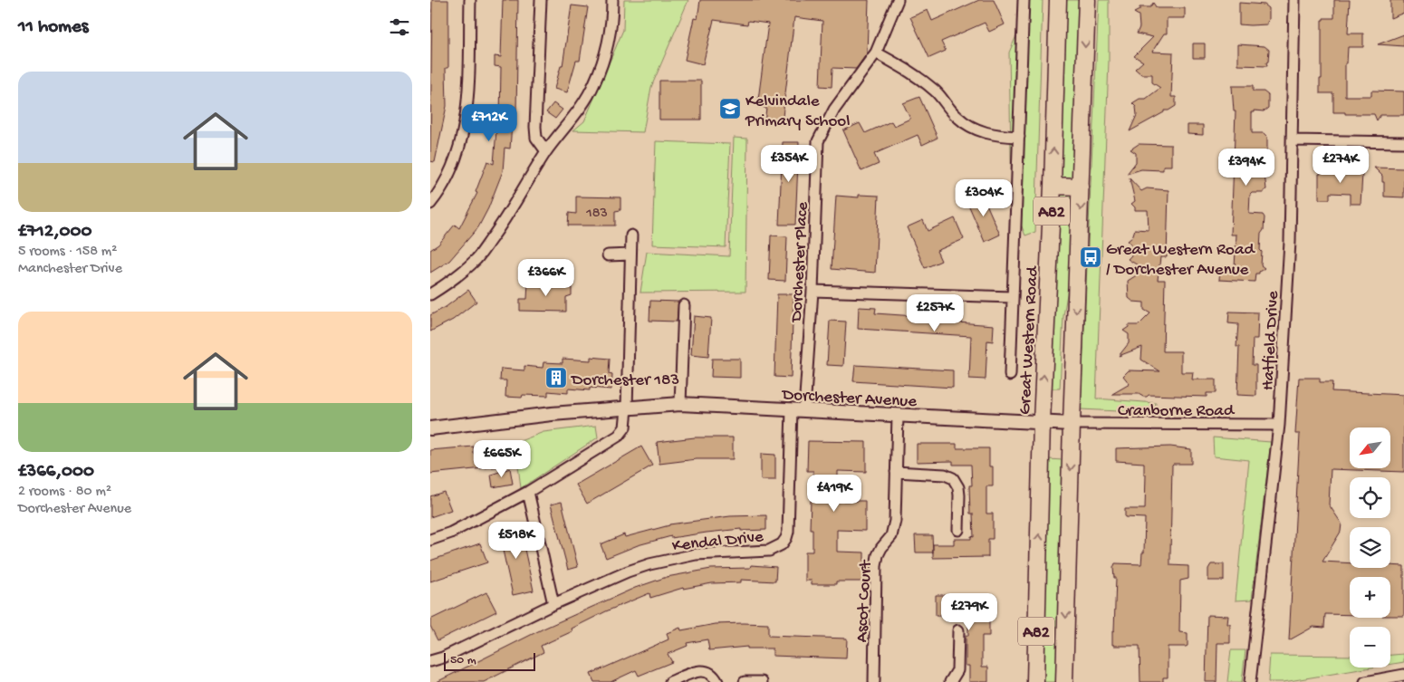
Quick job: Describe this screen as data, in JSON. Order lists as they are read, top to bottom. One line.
{"streets":{"main road":["A82","Great Western Road"],"street":["Dorchester Place","Hatfield Drive","Dorchester Avenue","Cranborne Road","Kendal Drive","Ascot Court"]},"crossings":[["A82","Dorchester Avenue"],["A82","Cranborne Road"],["Dorchester Place","Dorchester Avenue"],["Dorchester Place","Kendal Drive"],["Great Western Road","Dorchester Avenue"],["Hatfield Drive","Cranborne Road"],["Dorchester Avenue","Cranborne Road"],["Dorchester Avenue","Kendal Drive"],["Dorchester Avenue","Ascot Court"]],"places":{"school or university":["Kelvindale Primary School"],"bus stop":["Great Western Road / Dorchester Avenue"],"building":["Dorchester 183"]},"house_numbers":["183"],"scale_bar":"50 m","north":"bottom left","page":{"heading":"11 homes","list":[{"name":"£712,000","note":"5 rooms · 158 m² · Manchester Drive"},{"name":"£366,000","note":"2 rooms · 80 m² · Dorchester Avenue"}],"price":["£712K","£354K","£274K","£394K","£304K","£366K","£257K","£665K","£419K","£518K","£279K"],"map_buttons":["+","−"],"scale":"50 m"}}
